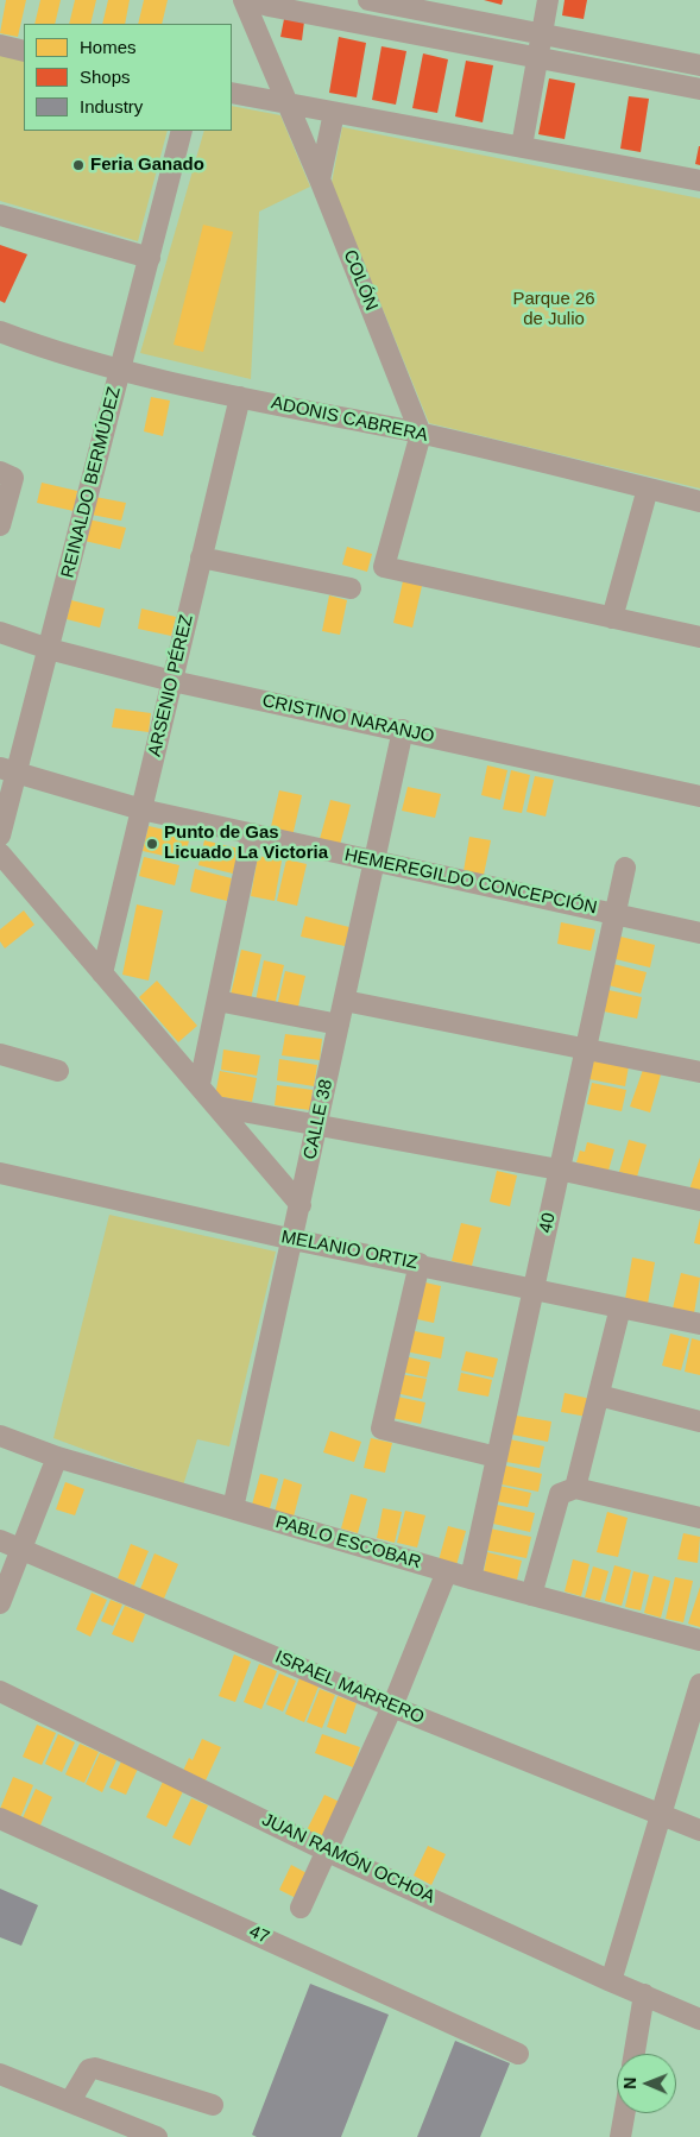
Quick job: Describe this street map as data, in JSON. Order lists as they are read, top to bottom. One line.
{"streets":{"street":["COLÓN","ADONIS CABRERA","REINALDO BERMÚDEZ","ARSENIO PÉREZ","CRISTINO NARANJO","HEMEREGILDO CONCEPCIÓN","CALLE 38","40","MELANIO ORTIZ","PABLO ESCOBAR","ISRAEL MARRERO","JUAN RAMÓN OCHOA","47"]},"crossings":[["COLÓN","ADONIS CABRERA"],["ADONIS CABRERA","REINALDO BERMÚDEZ"],["ADONIS CABRERA","ARSENIO PÉREZ"],["REINALDO BERMÚDEZ","CRISTINO NARANJO"],["REINALDO BERMÚDEZ","HEMEREGILDO CONCEPCIÓN"],["ARSENIO PÉREZ","CRISTINO NARANJO"],["ARSENIO PÉREZ","HEMEREGILDO CONCEPCIÓN"],["CRISTINO NARANJO","CALLE 38"],["HEMEREGILDO CONCEPCIÓN","CALLE 38"],["HEMEREGILDO CONCEPCIÓN","40"],["CALLE 38","MELANIO ORTIZ"],["CALLE 38","PABLO ESCOBAR"],["40","MELANIO ORTIZ"],["40","PABLO ESCOBAR"]],"parks":["Parque 26 de Julio"],"places":["Feria Ganado","Punto de Gas Licuado La Victoria"],"legend":["Homes","Shops","Industry"],"north":"left"}
